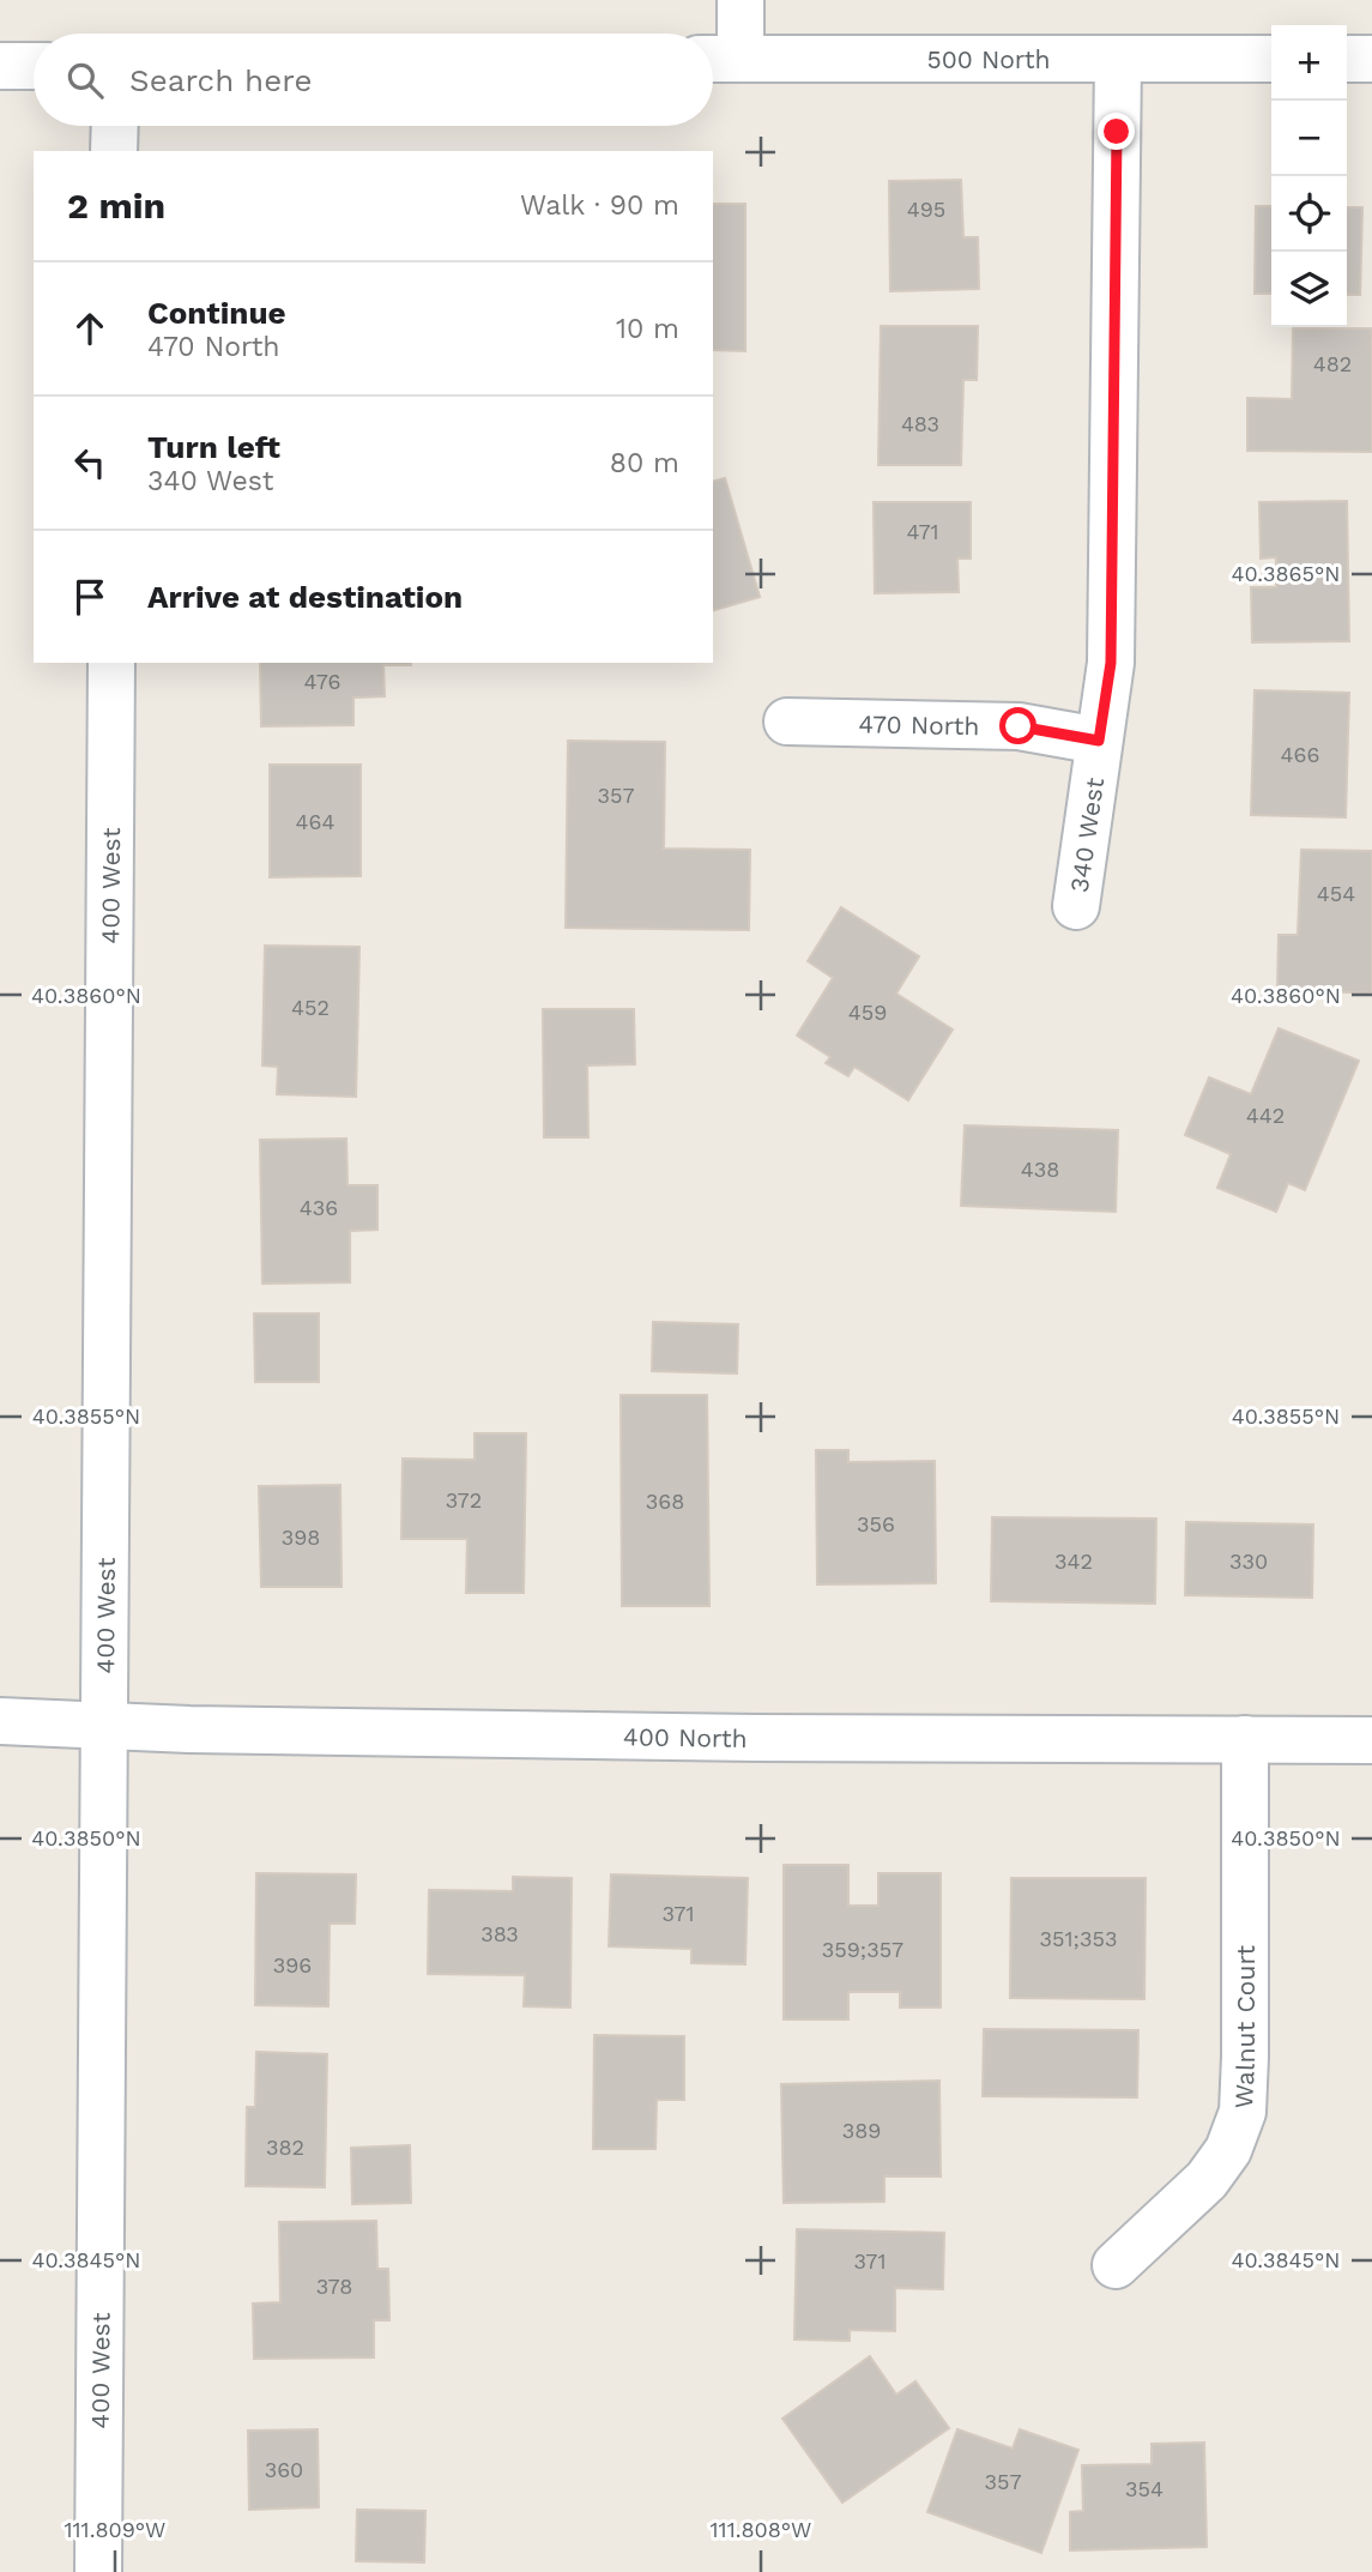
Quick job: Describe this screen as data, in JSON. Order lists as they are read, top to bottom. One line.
{"streets":{"street":["500 North","470 North","340 West","400 West","400 North","Walnut Court"]},"crossings":[["500 North","340 West"],["470 North","340 West"],["400 West","400 North"],["400 North","Walnut Court"]],"house_numbers":["495","482","483","471","476","466","357","464","454","452","459","442","438","436","372","368","356","398","342","330","371","383","351;353","359;357","396","389","382","371","378","360","357","354"],"page":{"map_buttons":["+","−"],"search":"Search here","heading":["2 min","Walk · 90 m"],"list":[["Continue","470 North","10 m"],["Turn left","340 West","80 m"],"Arrive at destination"]},"coordinates":["40.3865°N","40.3860°N","40.3855°N","40.3850°N","40.3845°N","111.809°W","111.808°W"]}
